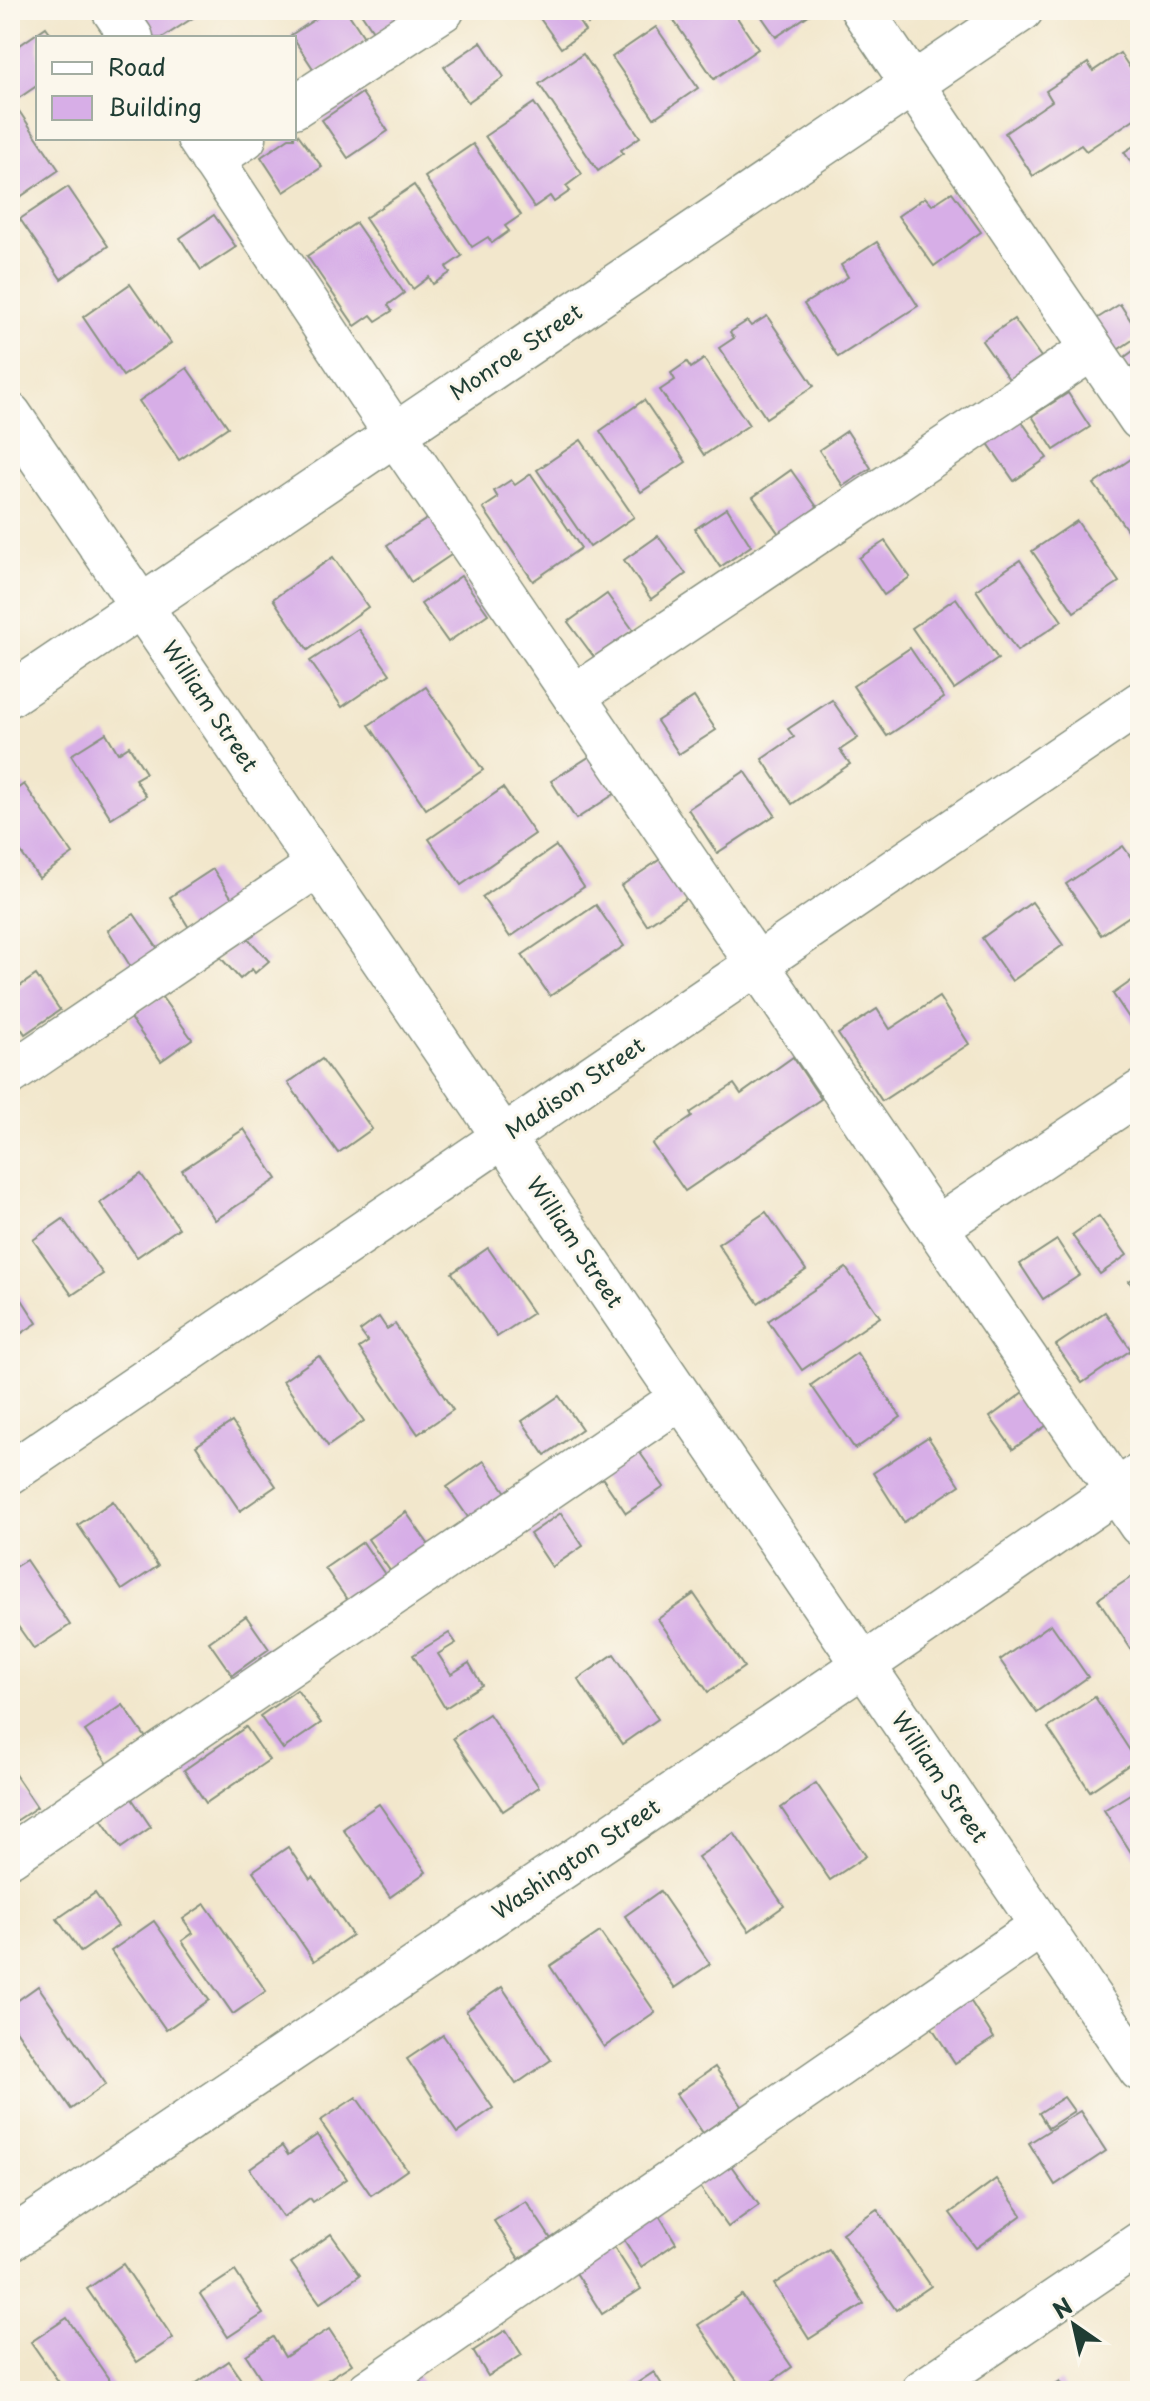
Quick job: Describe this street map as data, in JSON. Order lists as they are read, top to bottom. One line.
{"streets":{"street":["Monroe Street","William Street","Madison Street","Washington Street"]},"crossings":[["Monroe Street","William Street"],["William Street","Madison Street"],["William Street","Washington Street"]],"legend":["Road","Building"],"north":"top left"}
